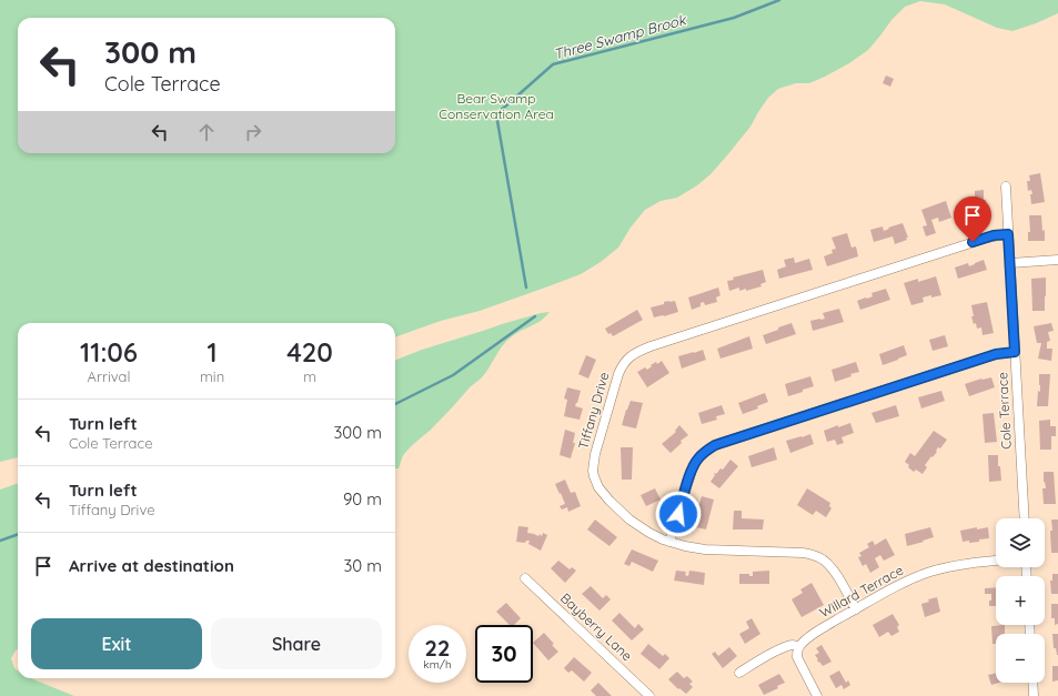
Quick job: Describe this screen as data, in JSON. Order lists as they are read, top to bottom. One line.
{"streets":{"street":["Tiffany Drive","Cole Terrace","Willard Terrace","Bayberry Lane"]},"crossings":[["Tiffany Drive","Cole Terrace"],["Tiffany Drive","Willard Terrace"]],"water":["Three Swamp Brook"],"parks":["Bear Swamp Conservation Area"],"page":{"turn":["300 m","Cole Terrace"],"eta":["11:06","Arrival","1","min","420","m"],"list":[{"name":"Turn left","note":"Cole Terrace","value":"300 m"},{"name":"Turn left","note":"Tiffany Drive","value":"90 m"},{"name":"Arrive at destination","value":"30 m"}],"map_buttons":["+","−"],"buttons":["Exit","Share"],"speed":"22 km/h","limit":"30"}}
